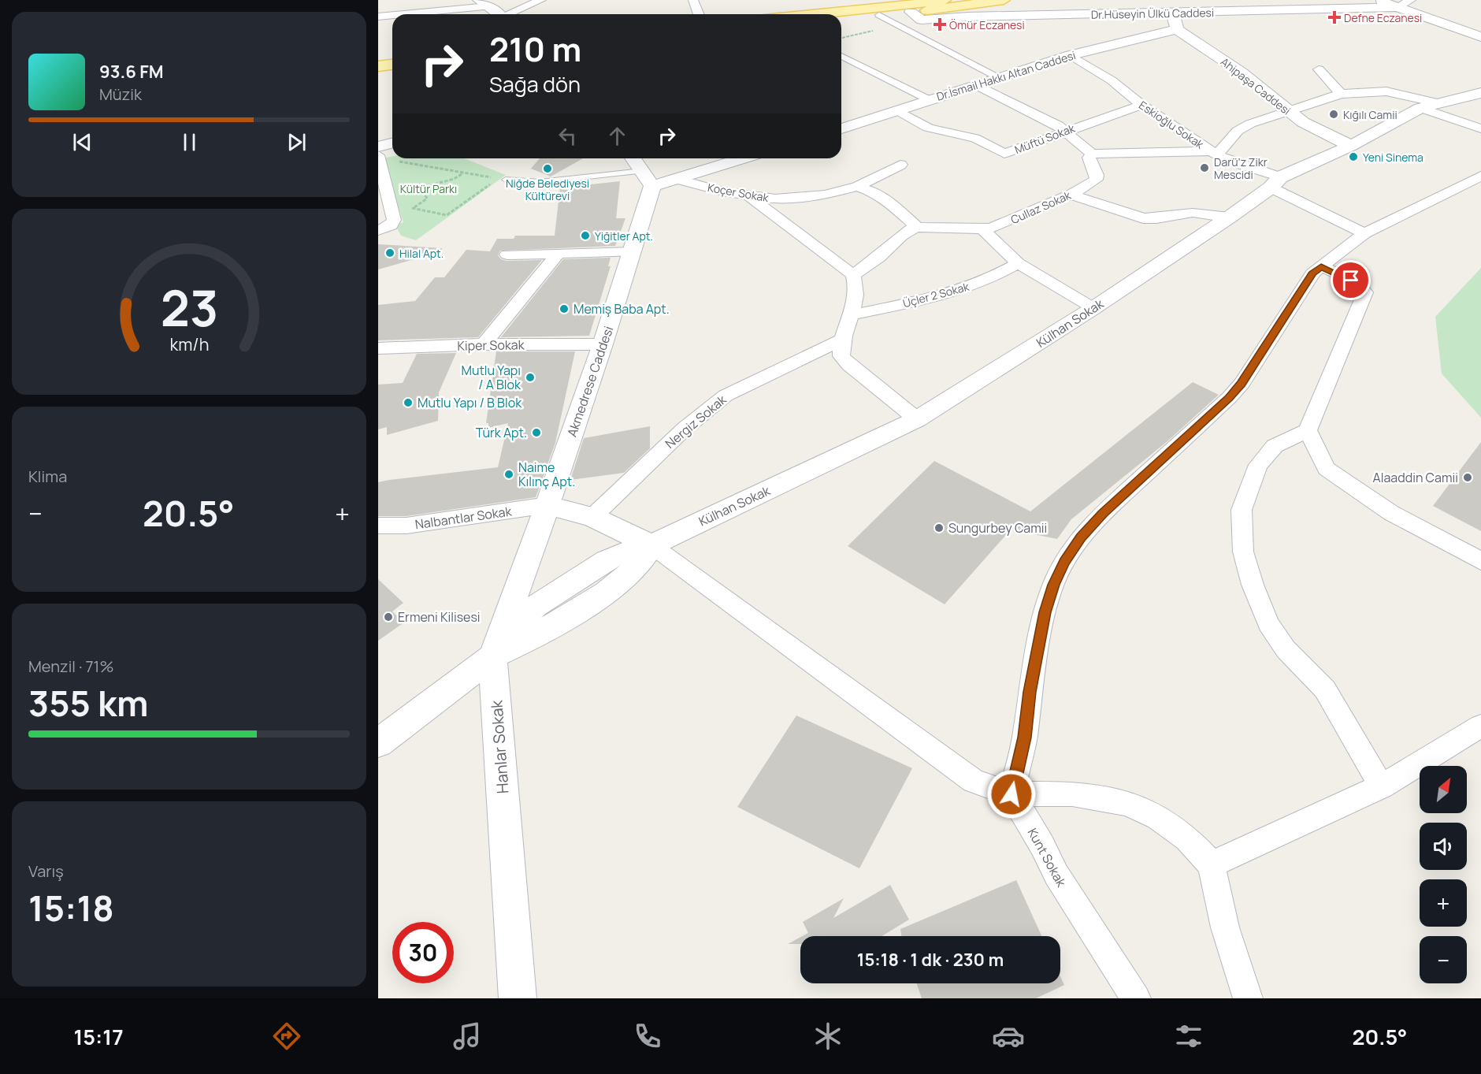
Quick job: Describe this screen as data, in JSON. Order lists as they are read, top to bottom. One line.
{"streets":{"street":["Dr.Hüseyin Ülkü Caddesi","Dr.İsmail Hakkı Altan Caddesi","Ahipaşa Caddesi","Eskioğlu Sokak","Müftü Sokak","Koçer Sokak","Cullaz Sokak","Üçler 2 Sokak","Külhan Sokak","Kiper Sokak","Akmedrese Caddesi","Nergiz Sokak","Nalbantlar Sokak","Hanlar Sokak","Kunt Sokak"]},"crossings":[["Dr.İsmail Hakkı Altan Caddesi","Ahipaşa Caddesi"],["Dr.İsmail Hakkı Altan Caddesi","Eskioğlu Sokak"],["Dr.İsmail Hakkı Altan Caddesi","Müftü Sokak"],["Ahipaşa Caddesi","Külhan Sokak"],["Eskioğlu Sokak","Müftü Sokak"],["Eskioğlu Sokak","Külhan Sokak"],["Kiper Sokak","Akmedrese Caddesi"],["Akmedrese Caddesi","Nalbantlar Sokak"],["Akmedrese Caddesi","Hanlar Sokak"],["Nalbantlar Sokak","Hanlar Sokak"]],"parks":["Kültür Parkı"],"places":{"health":["Defne Eczanesi","Ömür Eczanesi"],"other":["Kığılı Camii","Yeni Sinema","Darü’z Zikr Mescidi","Niğde Belediyesi Kültürevi","Yiğitler Apt.","Hilal Apt.","Memiş Baba Apt.","Mutlu Yapı / A Blok","Mutlu Yapı / B Blok","Türk Apt.","Naime Kılınç Apt.","Alaaddin Camii","Sungurbey Camii","Ermeni Kilisesi"]},"north":"top right","page":{"turn":["210 m","Sağa dön"],"song":["93.6 FM","Müzik"],"tile":["Klima",["Menzil · 71%","355 km"],["Varış","15:18"]],"heat":["−","20.5°","+"],"map_buttons":["+","−"],"limit":"30","trip":"15:18 · 1 dk · 230 m","tabs":["15:17","20.5°"],"gauge":["23","km/h"]}}
